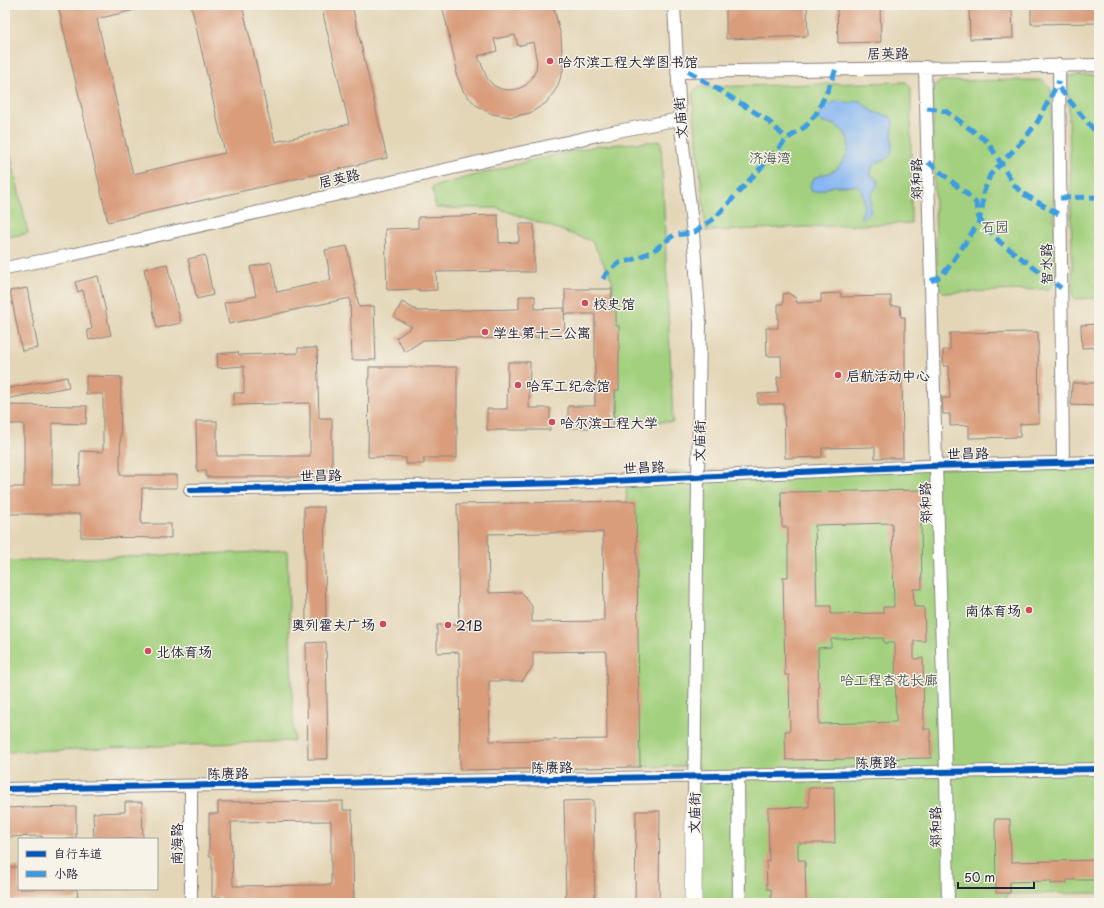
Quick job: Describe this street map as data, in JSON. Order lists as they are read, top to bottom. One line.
{"streets":{"main road":["文庙街"],"street":["居英路","郑和路","智水路","世昌路","陈赓路","南海路"]},"crossings":[["居英路","文庙街"],["居英路","郑和路"],["居英路","智水路"],["文庙街","世昌路"],["文庙街","陈赓路"],["郑和路","世昌路"],["郑和路","陈赓路"],["智水路","世昌路"],["陈赓路","南海路"]],"parks":["济海湾","石园","哈工程杏花长廊"],"places":["哈尔滨工程大学图书馆","校史馆","学生第十二公寓","启航活动中心","哈军工纪念馆","哈尔滨工程大学","南体育场","奥列霍夫广场","21B","北体育场"],"legend":["自行车道","小路"],"scale_bar":"50 m"}
